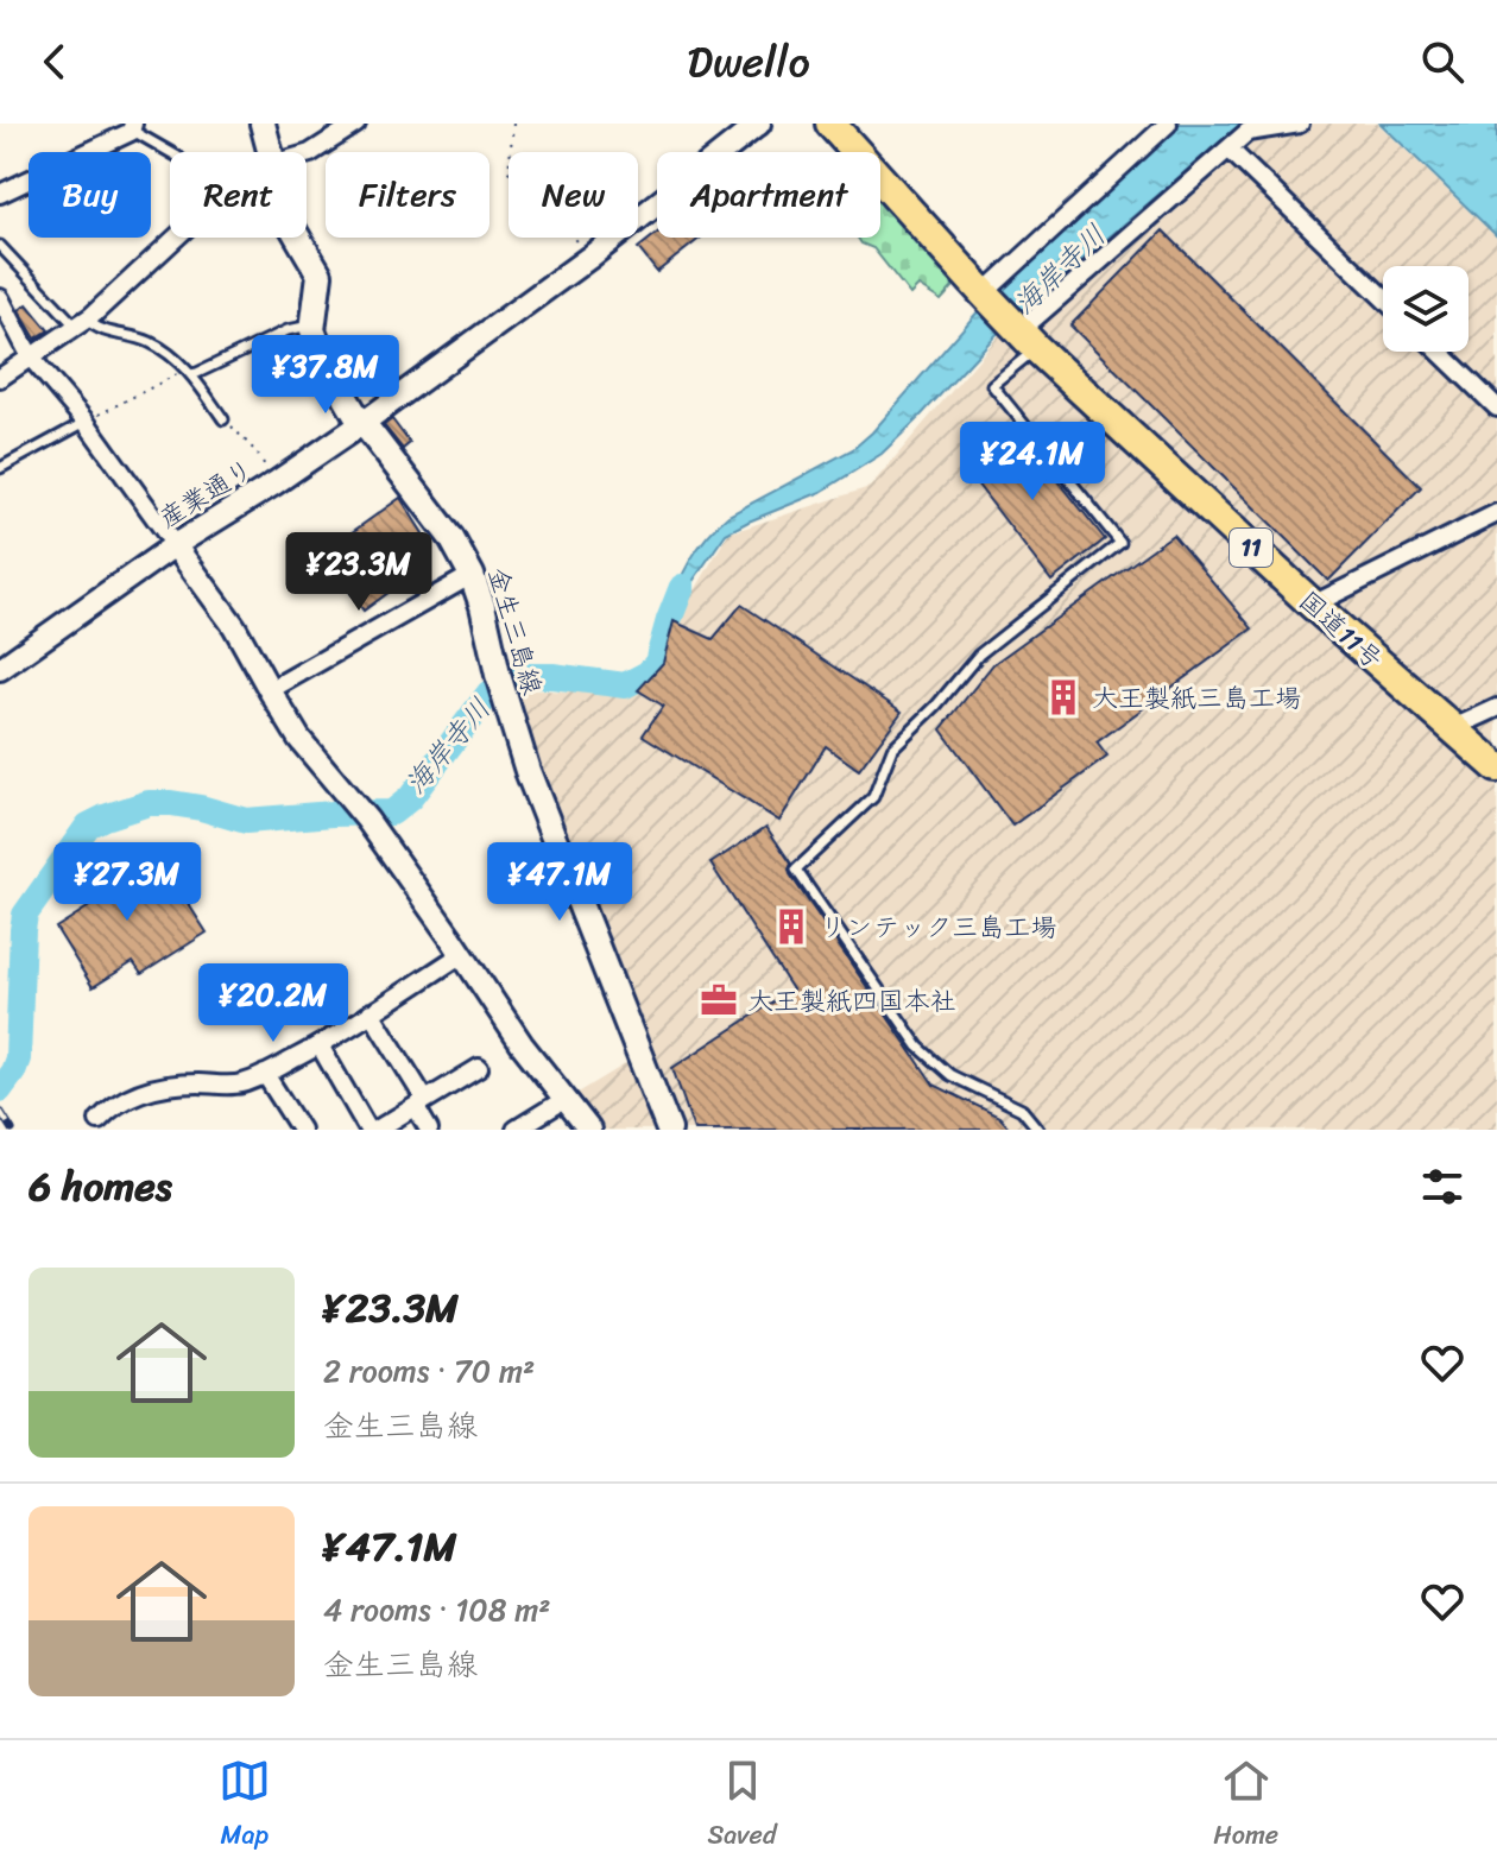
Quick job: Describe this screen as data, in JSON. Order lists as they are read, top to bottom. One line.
{"streets":{"highway":["11","国道11号"],"main road":["金生三島線"],"street":["産業通り"]},"crossings":[["産業通り","金生三島線"]],"water":["海岸寺川"],"places":{"building":["大王製紙三島工場","リンテック三島工場"],"office":["大王製紙四国本社"]},"page":{"header":"Dwello","chip":["Buy","Rent","Filters","New","Apartment"],"price":["¥37.8M","¥24.1M","¥23.3M","¥27.3M","¥47.1M","¥20.2M"],"heading":"6 homes","list":[{"name":"¥23.3M","note":"2 rooms · 70 m² · 金生三島線"},{"name":"¥47.1M","note":"4 rooms · 108 m² · 金生三島線"}],"tabs":["Map","Saved","Home"]}}
